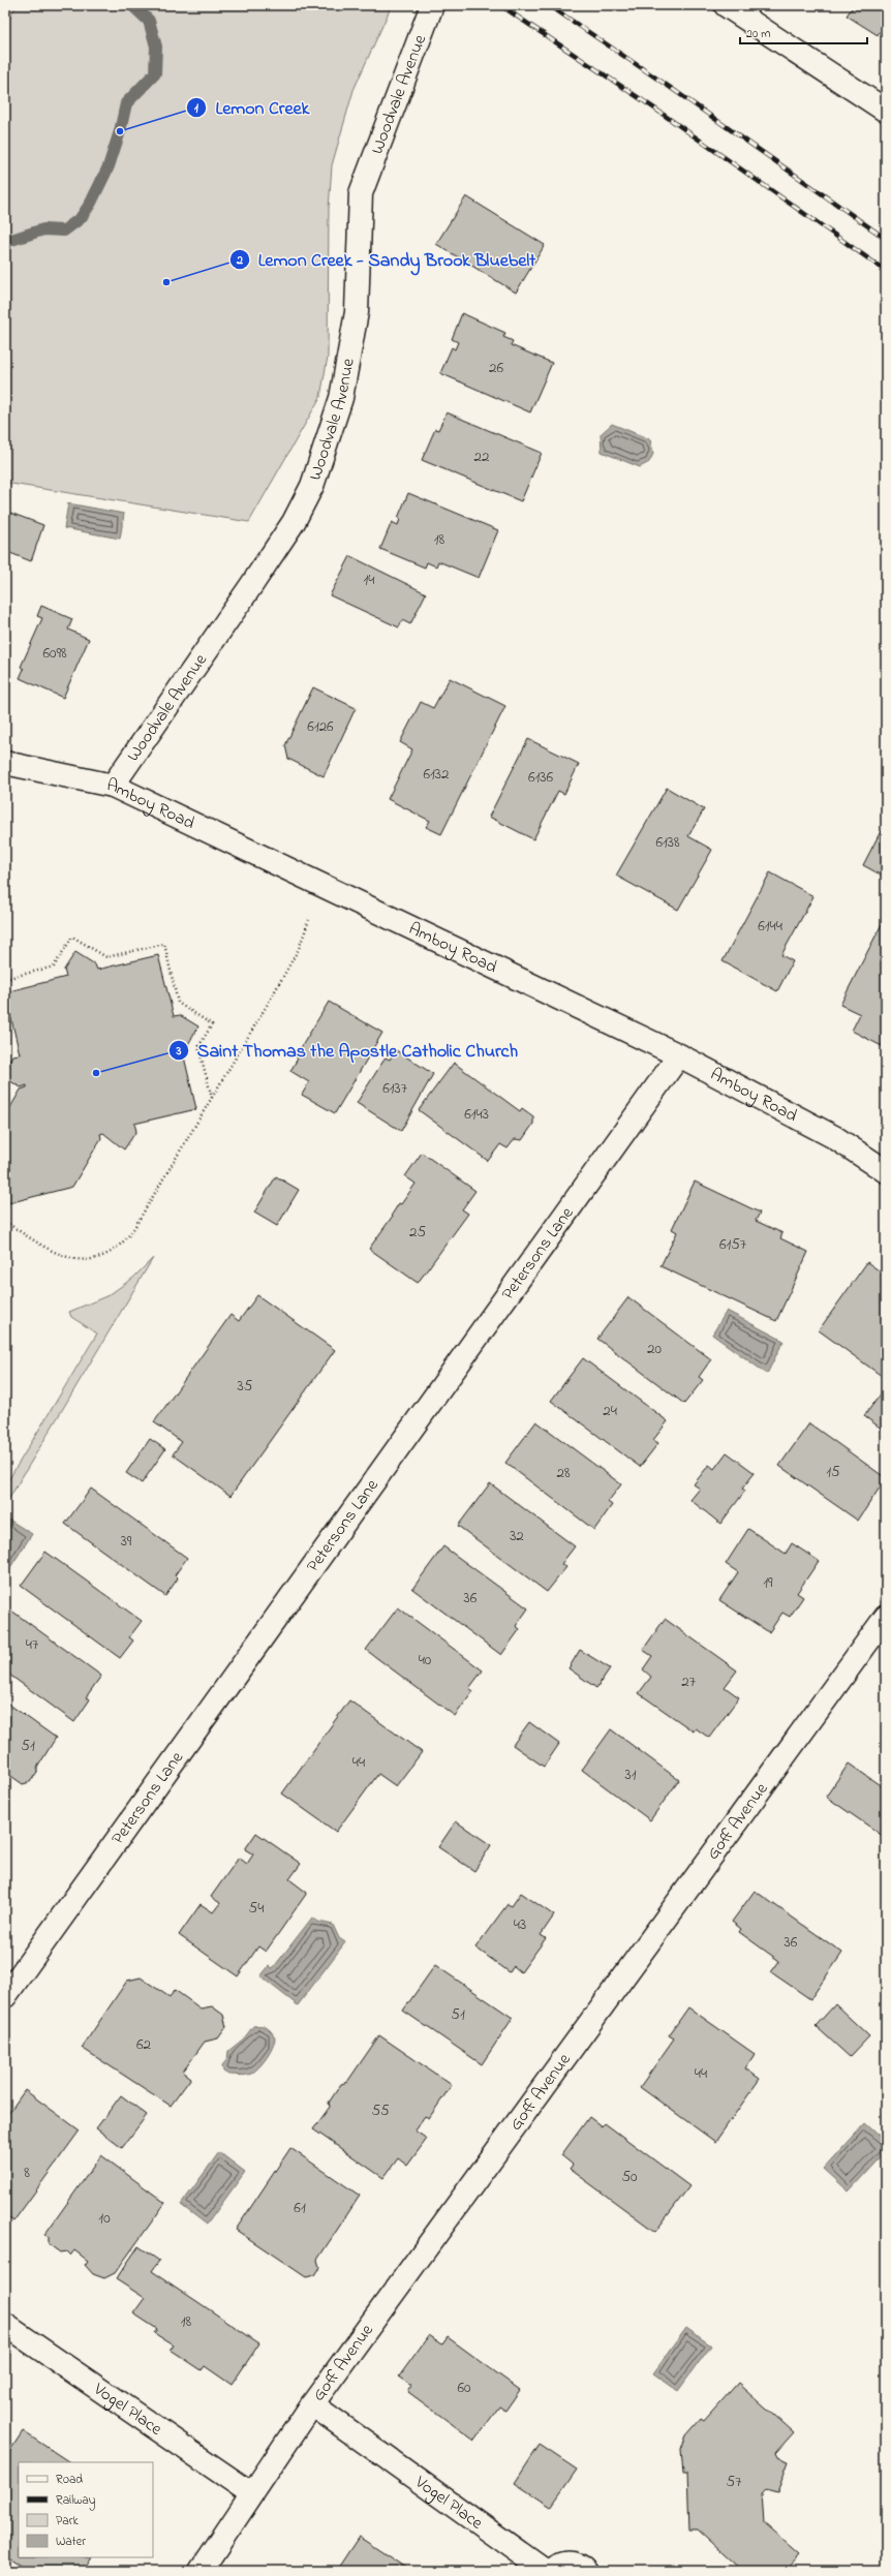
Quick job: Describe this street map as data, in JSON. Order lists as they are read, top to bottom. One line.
{"streets":{"street":["Woodvale Avenue","Amboy Road","Petersons Lane","Goff Avenue","Vogel Place"]},"crossings":[["Woodvale Avenue","Amboy Road"],["Amboy Road","Petersons Lane"],["Goff Avenue","Vogel Place"]],"places":["Lemon Creek","Lemon Creek - Sandy Brook Bluebelt","Saint Thomas the Apostle Catholic Church"],"house_numbers":["26","22","18","14","6098","6126","6132","6136","6138","6144","6137","6143","25","6157","20","35","24","15","28","32","39","19","36","47","40","27","51","44","31","54","43","36","51","62","44","55","8","50","61","10","18","60","57"],"legend":["Road","Railway","Park","Water"],"scale_bar":"20 m"}
